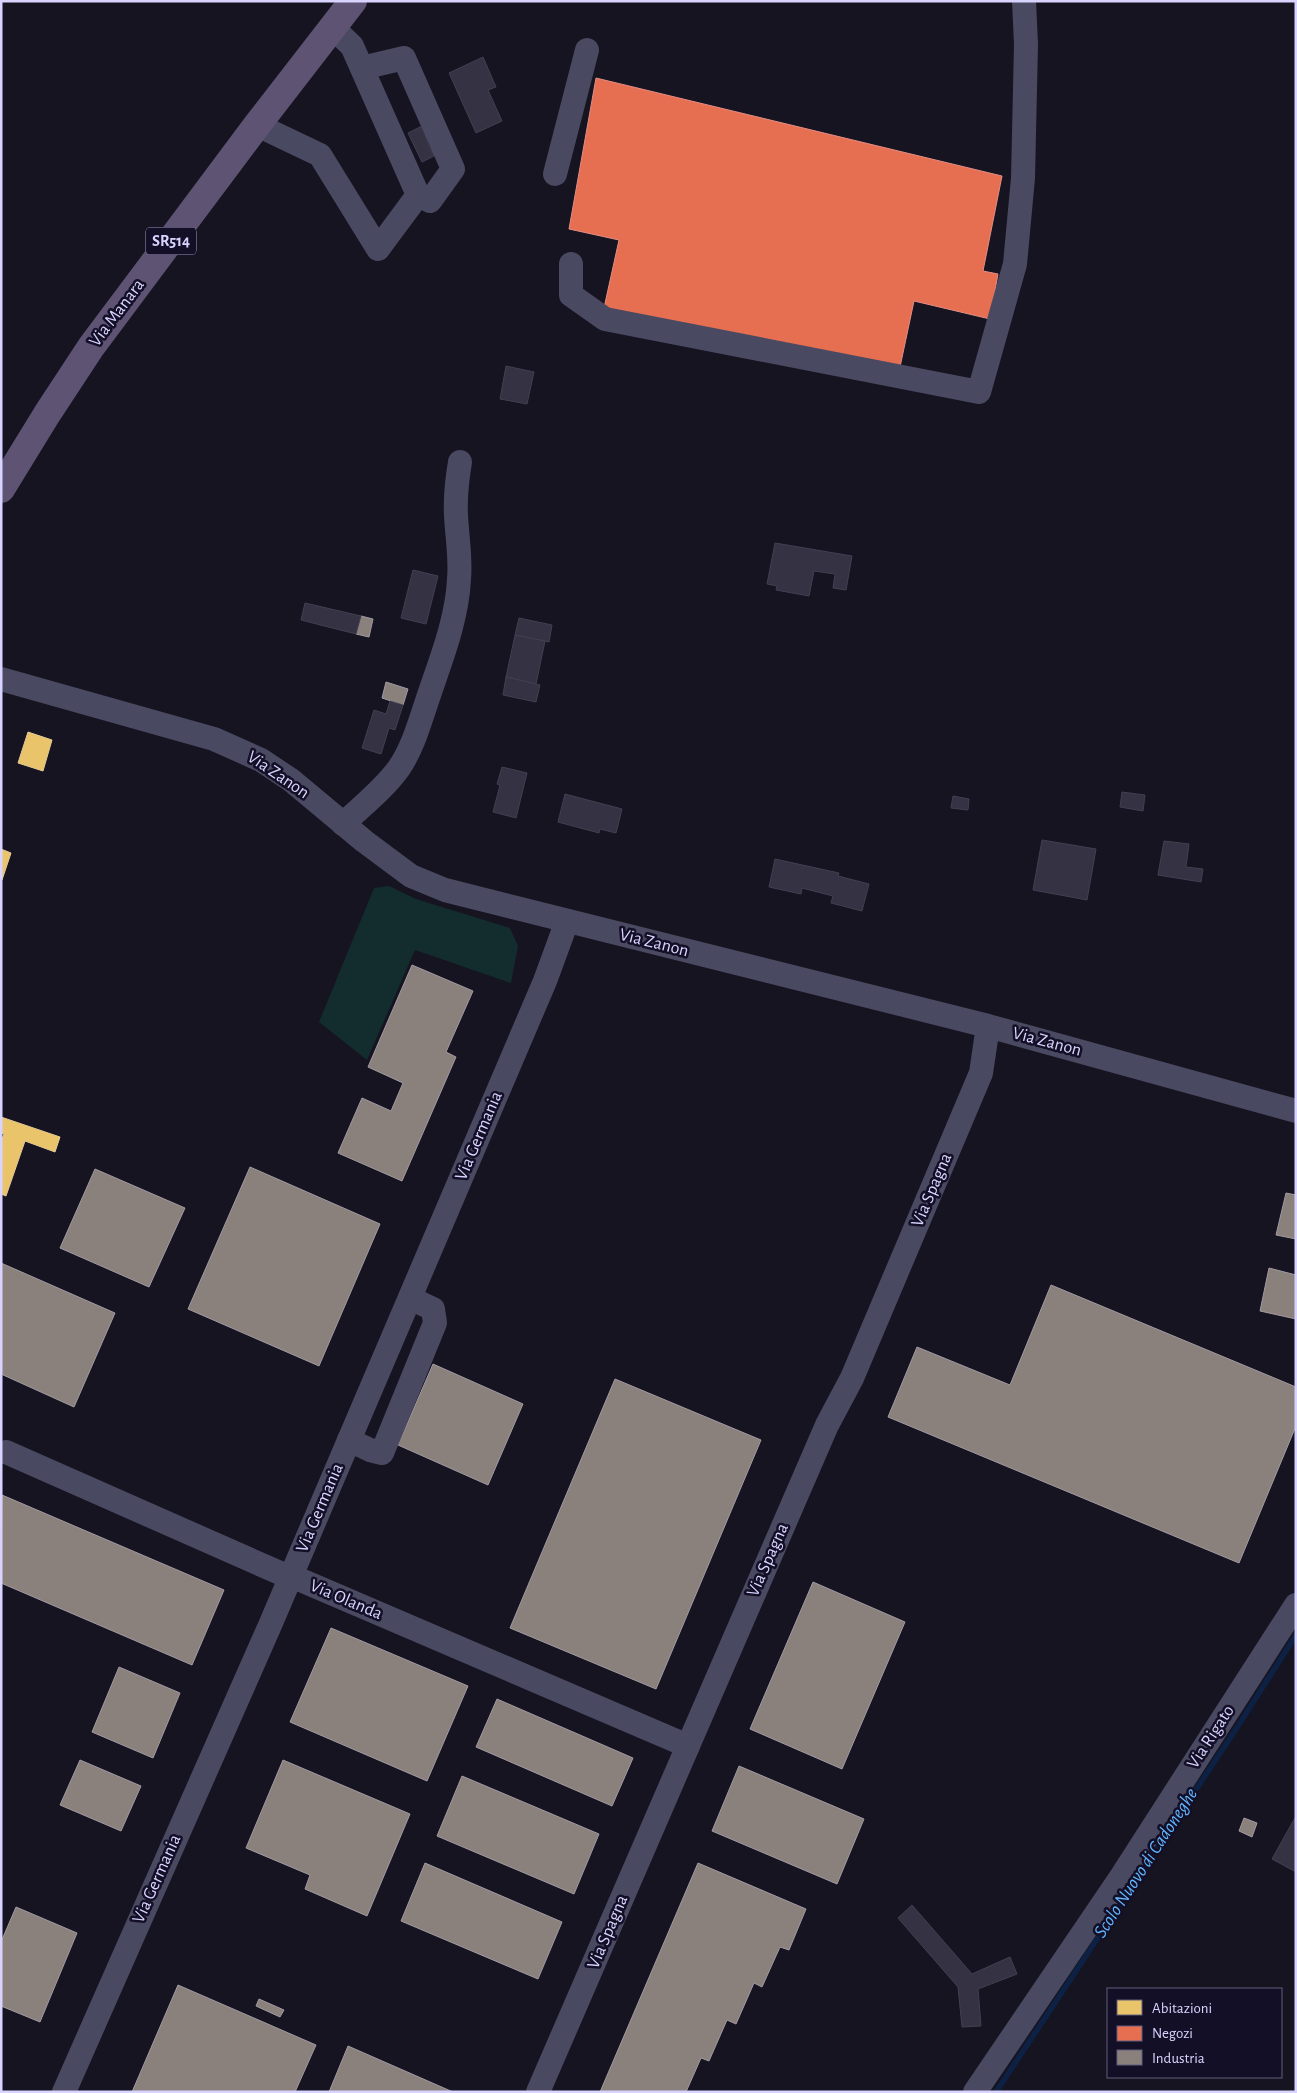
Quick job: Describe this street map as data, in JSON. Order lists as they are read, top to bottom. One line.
{"streets":{"main road":["SR514","Via Manara"],"street":["Via Zanon","Via Germania","Via Spagna","Via Olanda","Via Rigato"]},"crossings":[["Via Zanon","Via Germania"],["Via Zanon","Via Spagna"],["Via Germania","Via Olanda"],["Via Spagna","Via Olanda"]],"water":["Scolo Nuovo di Cadoneghe"],"legend":["Abitazioni","Negozi","Industria"]}
